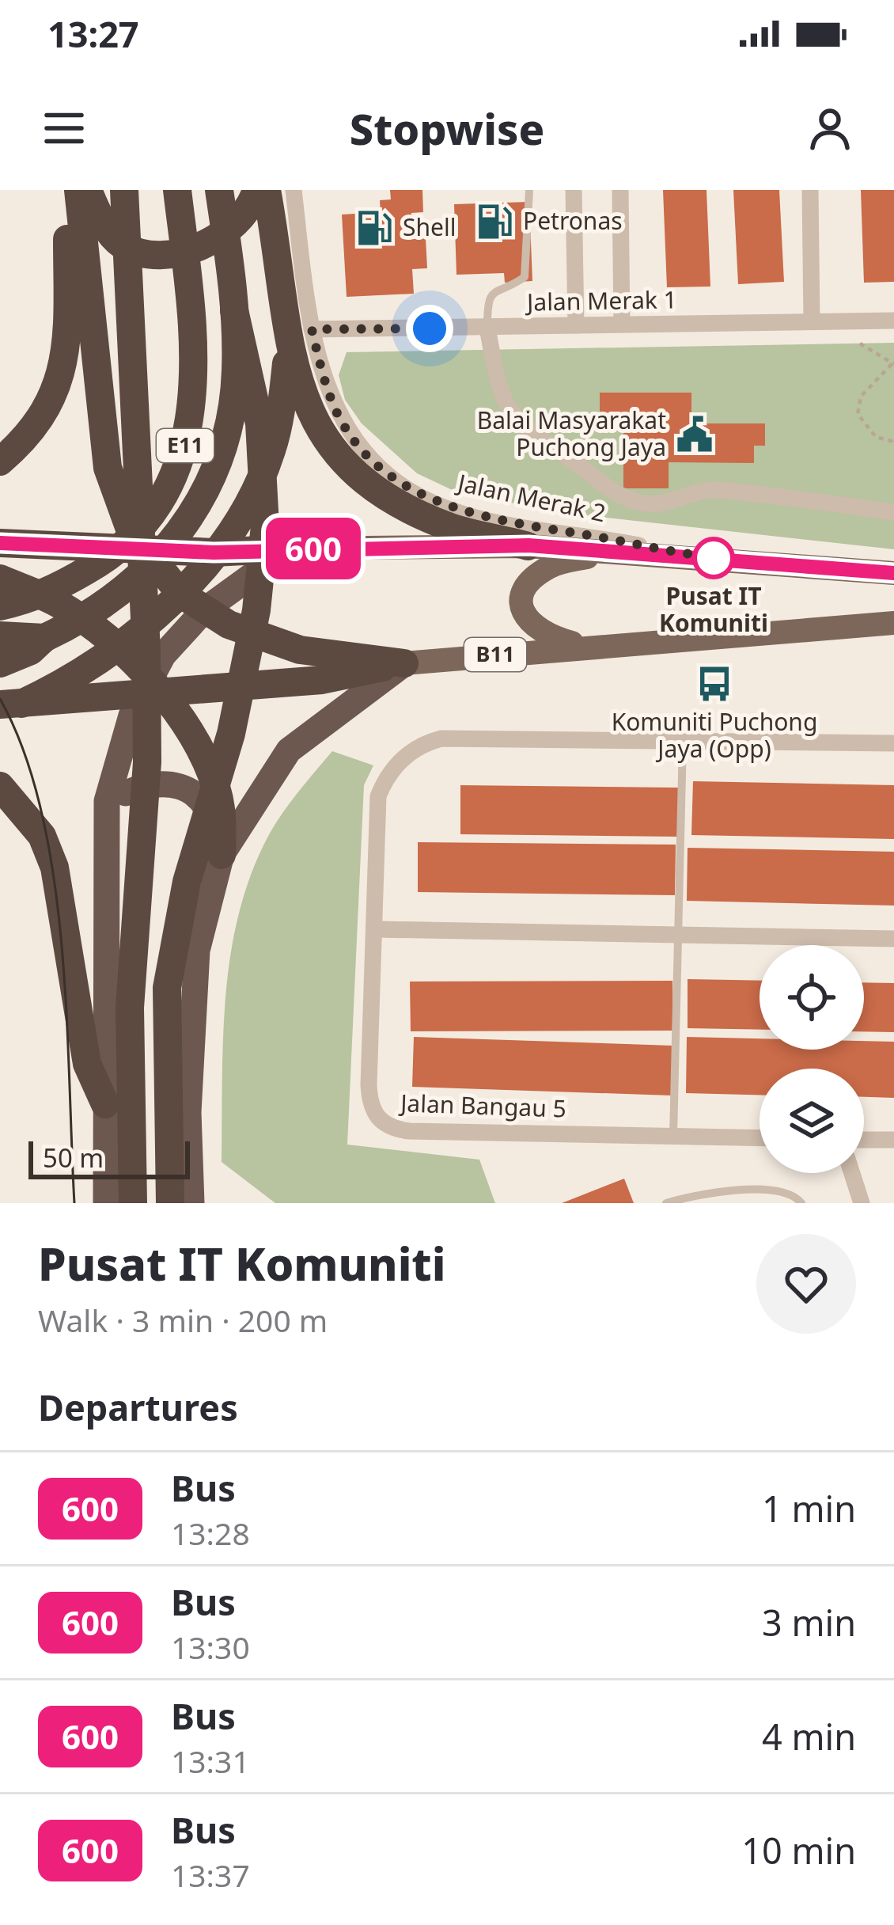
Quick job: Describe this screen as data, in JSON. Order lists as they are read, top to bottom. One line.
{"streets":{"highway":["E11"],"main road":["B11"],"street":["Jalan Merak 1","Jalan Merak 2","Jalan Bangau 5"]},"crossings":[["Jalan Merak 1","Jalan Merak 2"]],"places":{"fuel station":["Petronas","Shell"],"public building":["Balai Masyarakat Puchong Jaya"],"other":["Pusat IT Komuniti"],"bus stop":["Komuniti Puchong Jaya (Opp)"]},"lines":["bus line 600"],"scale_bar":"50 m","page":{"status":"13:27","header":"Stopwise","on_map":"600","scale":"50 m","heading":[["Pusat IT Komuniti","Walk · 3 min · 200 m"],"Departures"],"list":[{"mark":"600","name":"Bus","note":"13:28","value":"1 min"},{"mark":"600","name":"Bus","note":"13:30","value":"3 min"},{"mark":"600","name":"Bus","note":"13:31","value":"4 min"},{"mark":"600","name":"Bus","note":"13:37","value":"10 min"}]}}
